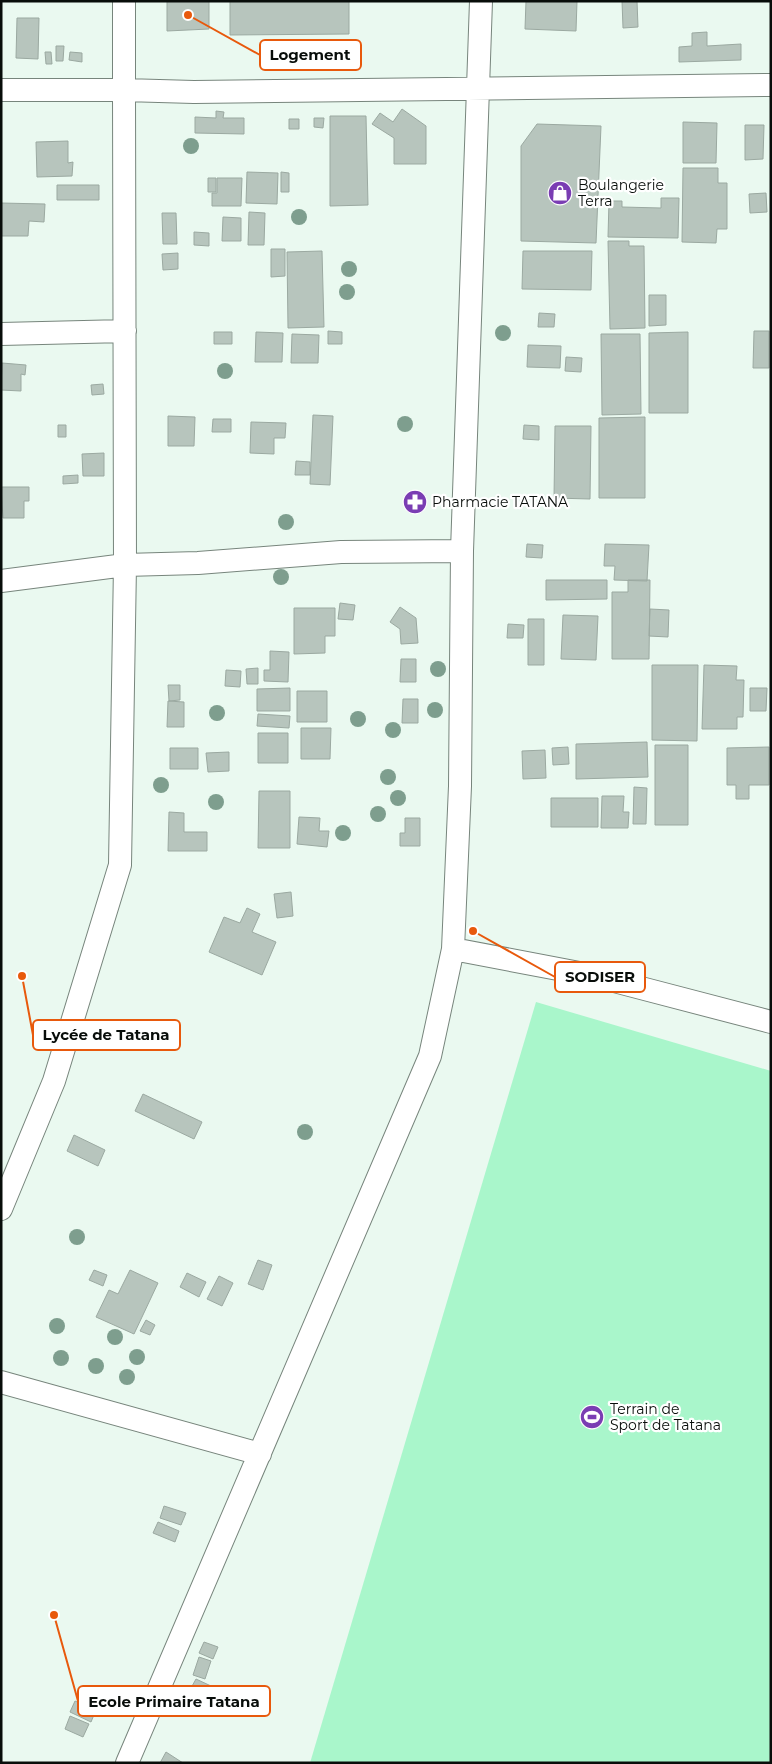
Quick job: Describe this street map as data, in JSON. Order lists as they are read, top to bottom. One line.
{"places":{"other":["Logement","SODISER","Lycée de Tatana","Ecole Primaire Tatana"],"shop":["Boulangerie Terra"],"pharmacy":["Pharmacie TATANA"],"sports":["Terrain de Sport de Tatana"]}}
